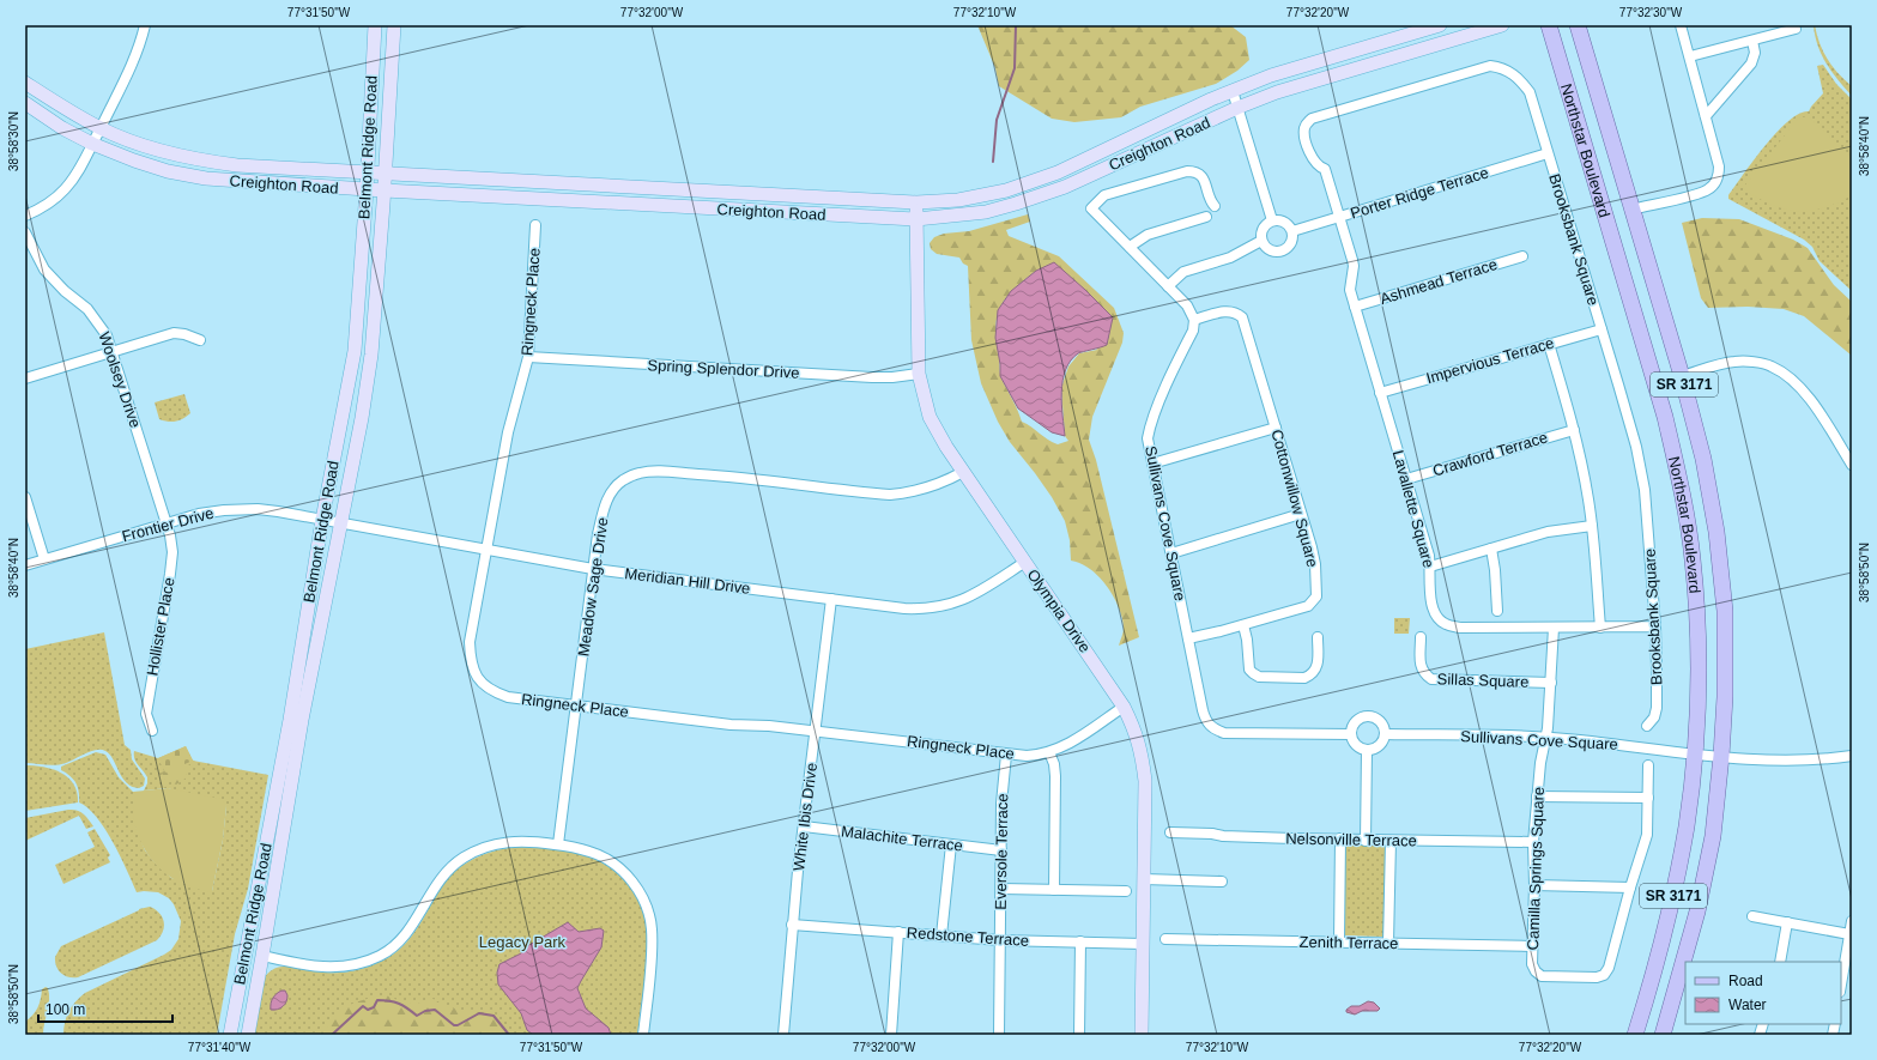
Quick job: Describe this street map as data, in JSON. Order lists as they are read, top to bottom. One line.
{"streets":{"main road":["Northstar Boulevard","SR 3171"],"street":["Creighton Road","Belmont Ridge Road","Porter Ridge Terrace","Brooksbank Square","Ashmead Terrace","Ringneck Place","Impervious Terrace","Spring Splendor Drive","Woolsey Drive","Crawford Terrace","Cottonwillow Square","Lavallette Square","Sullivans Cove Square","Frontier Drive","Meridian Hill Drive","Meadow Sage Drive","Olympia Drive","Hollister Place","Sillas Square","White Ibis Drive","Malachite Terrace","Nelsonville Terrace","Eversole Terrace","Camilla Springs Square","Redstone Terrace","Zenith Terrace"]},"crossings":[["Creighton Road","Belmont Ridge Road"],["Creighton Road","Olympia Drive"],["Belmont Ridge Road","Frontier Drive"],["Belmont Ridge Road","Meridian Hill Drive"],["Northstar Boulevard","Sullivans Cove Square"],["Porter Ridge Terrace","Brooksbank Square"],["Porter Ridge Terrace","Lavallette Square"],["Brooksbank Square","Impervious Terrace"],["Brooksbank Square","Lavallette Square"],["Ashmead Terrace","Lavallette Square"],["Ringneck Place","Spring Splendor Drive"],["Ringneck Place","Meridian Hill Drive"],["Ringneck Place","Meadow Sage Drive"],["Ringneck Place","Olympia Drive"],["Ringneck Place","White Ibis Drive"],["Ringneck Place","Eversole Terrace"],["Impervious Terrace","Lavallette Square"],["Spring Splendor Drive","Olympia Drive"],["Woolsey Drive","Frontier Drive"],["Woolsey Drive","Hollister Place"],["Crawford Terrace","Lavallette Square"],["Cottonwillow Square","Sullivans Cove Square"],["Lavallette Square","Camilla Springs Square"],["Sullivans Cove Square","Camilla Springs Square"],["Frontier Drive","Meridian Hill Drive"],["Frontier Drive","Hollister Place"],["Meridian Hill Drive","Meadow Sage Drive"],["Meridian Hill Drive","Olympia Drive"],["Meridian Hill Drive","White Ibis Drive"],["Meadow Sage Drive","Olympia Drive"],["Olympia Drive","Redstone Terrace"],["Sillas Square","Camilla Springs Square"],["White Ibis Drive","Malachite Terrace"],["White Ibis Drive","Redstone Terrace"],["Malachite Terrace","Eversole Terrace"],["Nelsonville Terrace","Camilla Springs Square"],["Eversole Terrace","Redstone Terrace"],["Camilla Springs Square","Zenith Terrace"]],"parks":["Legacy Park"],"legend":["Road","Water"],"scale_bar":"100 m","coordinates":["77°31'50\"W","77°32'00\"W","77°32'10\"W","77°32'20\"W","77°32'30\"W","38°58'30\"N","38°58'40\"N","38°58'50\"N","77°31'40\"W"]}
